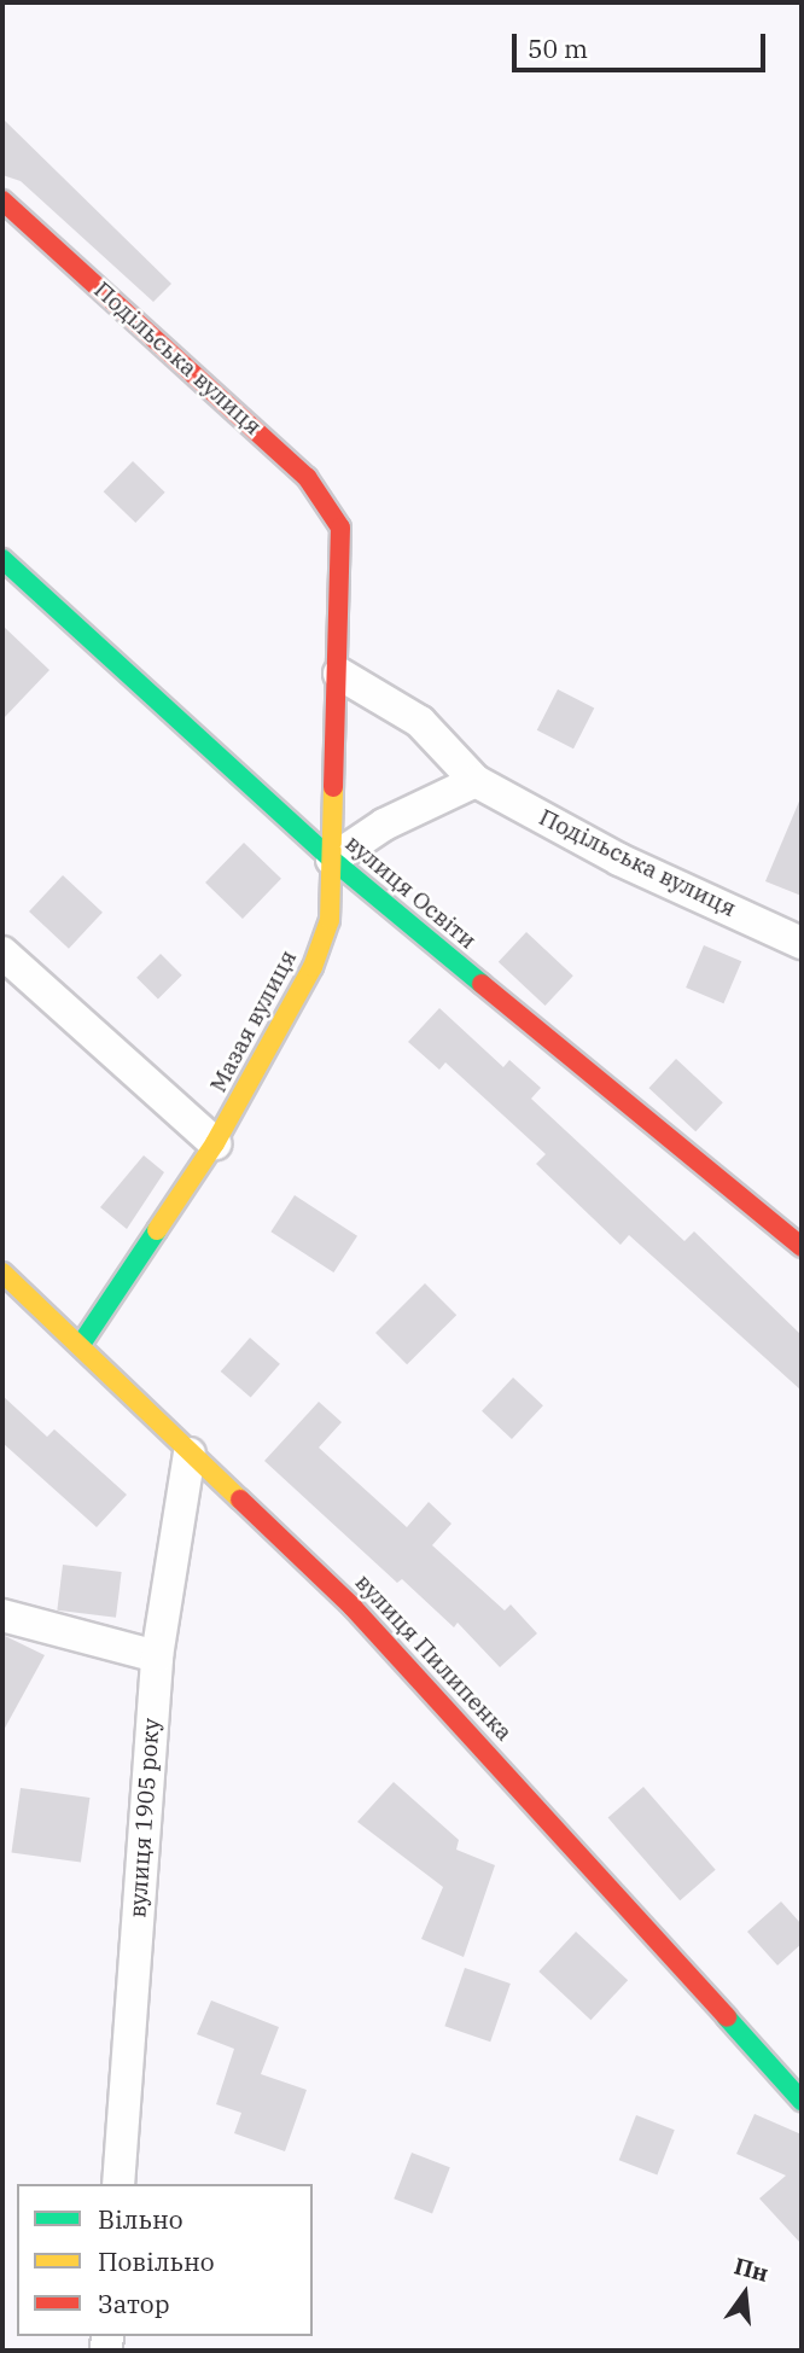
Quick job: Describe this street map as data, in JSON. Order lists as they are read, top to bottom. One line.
{"streets":{"street":["Подільська вулиця","вулиця Освіти","Мазая вулиця","вулиця Пилипенка","вулиця 1905 року"]},"crossings":[["Подільська вулиця","Мазая вулиця"],["вулиця Освіти","Мазая вулиця"],["Мазая вулиця","вулиця Пилипенка"],["вулиця Пилипенка","вулиця 1905 року"]],"legend":["Вільно","Повільно","Затор"],"scale_bar":"50 m","north":"top"}
